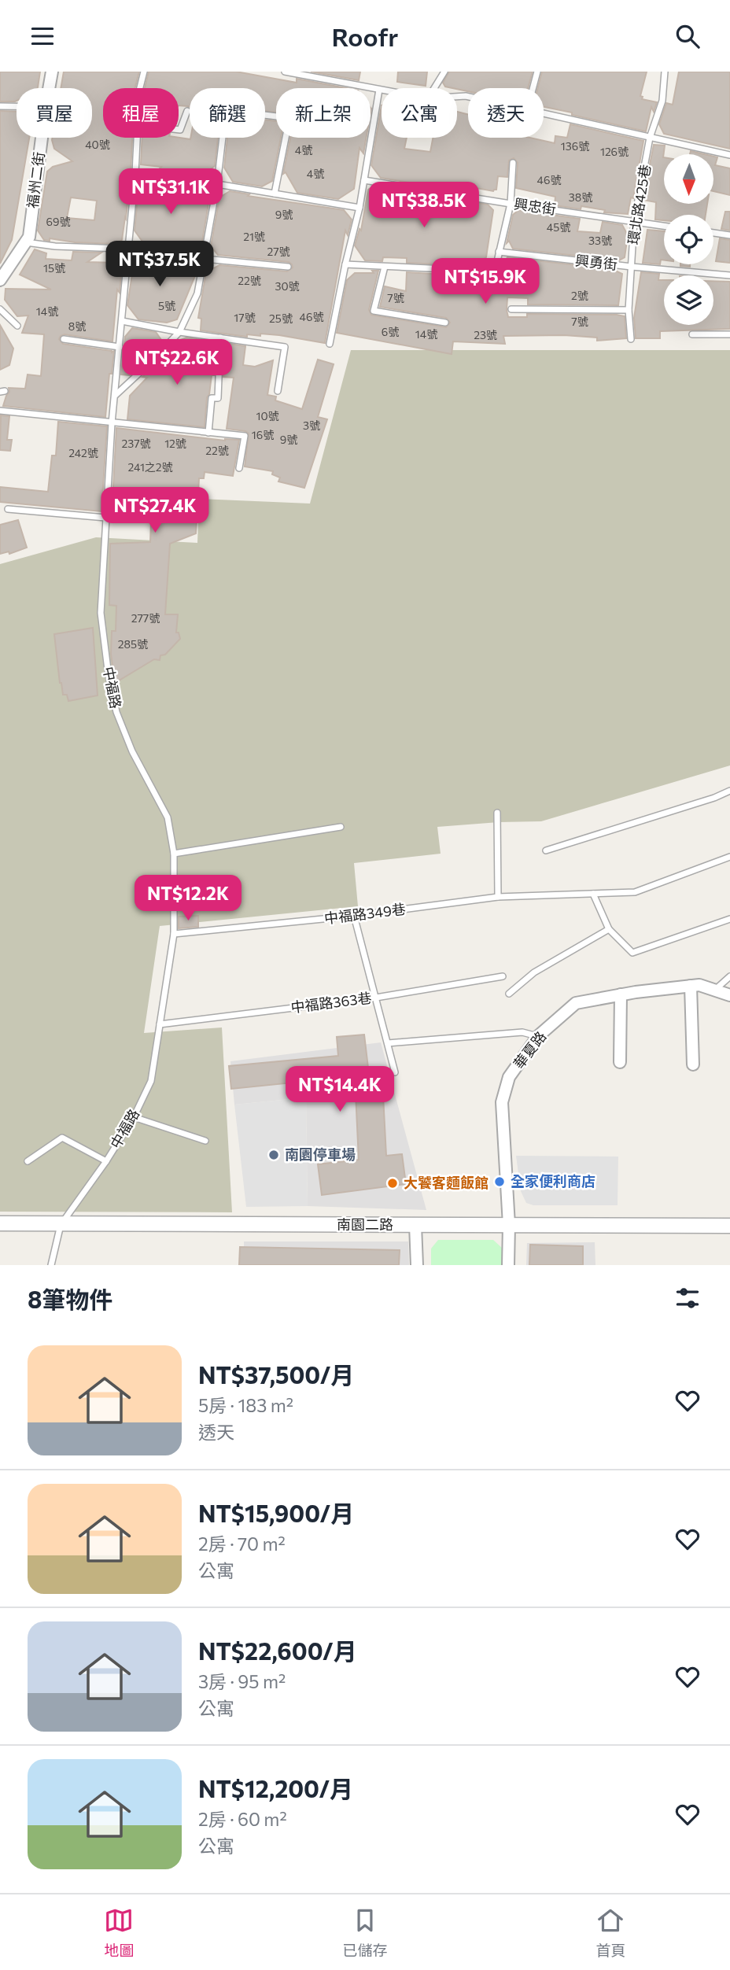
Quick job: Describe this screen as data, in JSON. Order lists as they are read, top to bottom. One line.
{"streets":{"street":["福州二街","華夏路","南園二路"],"lane":["環北路425巷","興忠街","興勇街","中福路","中福路349巷","中福路363巷"]},"crossings":[["環北路425巷","興忠街"],["環北路425巷","興勇街"],["中福路","中福路349巷"],["中福路","中福路363巷"],["中福路","南園二路"],["華夏路","南園二路"]],"places":["南園停車場","全家便利商店","大饕客麵飯館"],"house_numbers":["40號","136號","4號","126號","4號","46號","38號","9號","69號","45號","21號","33號","27號","15號","22號","30號","2號","7號","5號","14號","46號","17號","25號","7號","8號","6號","14號","23號","10號","3號","16號","9號","237號","12號","22號","242號","241之2號","277號","285號"],"north":"bottom","page":{"header":"Roofr","chip":["買屋","租屋","篩選","新上架","公寓","透天"],"price":["NT$31.1K","NT$38.5K","NT$37.5K","NT$15.9K","NT$22.6K","NT$27.4K","NT$12.2K","NT$14.4K"],"heading":"8筆物件","list":[{"name":"NT$37,500/月","note":"5房 · 183 m² · 透天"},{"name":"NT$15,900/月","note":"2房 · 70 m² · 公寓"},{"name":"NT$22,600/月","note":"3房 · 95 m² · 公寓"},{"name":"NT$12,200/月","note":"2房 · 60 m² · 公寓"}],"tabs":["地圖","已儲存","首頁"]}}
